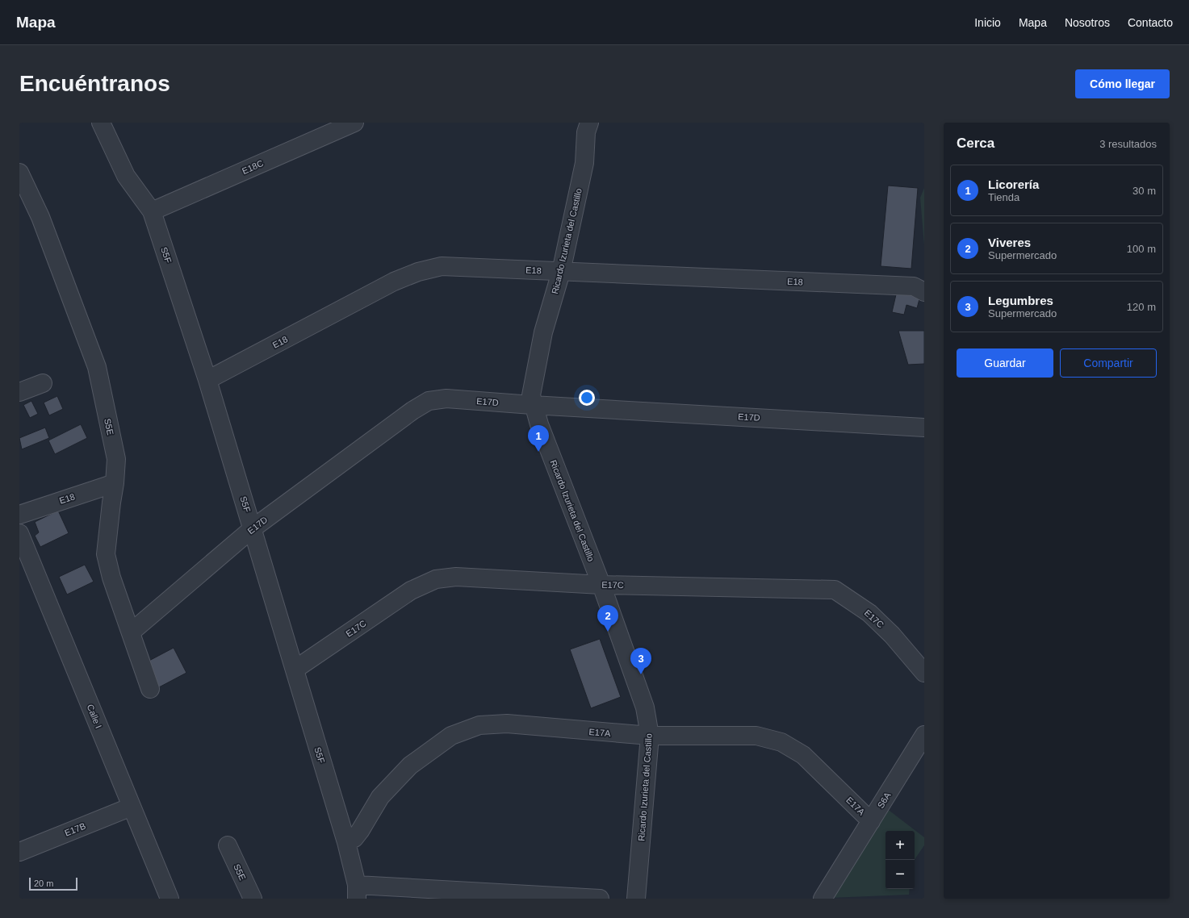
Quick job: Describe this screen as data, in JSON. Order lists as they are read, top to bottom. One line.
{"streets":{"street":["E18C","Ricardo Izurieta del Castillo","S5F","E18","E17D","S5E","E17C","Calle I","E17A","S6A","E17B"]},"crossings":[["E18C","S5F"],["Ricardo Izurieta del Castillo","E18"],["Ricardo Izurieta del Castillo","E17D"],["Ricardo Izurieta del Castillo","E17C"],["Ricardo Izurieta del Castillo","E17A"],["S5F","E18"],["S5F","E17D"],["S5F","E17C"],["S5F","E17A"],["E18","S5E"],["E17D","S5E"],["Calle I","E17B"],["E17A","S6A"]],"scale_bar":"20 m","page":{"header":"Mapa","nav":["Inicio","Mapa","Nosotros","Contacto"],"buttons":["Cómo llegar",["Guardar","Compartir"]],"title":"Encuéntranos","heading":["Cerca","3 resultados"],"list":[{"mark":"1","name":"Licorería","note":"Tienda","value":"30 m"},{"mark":"2","name":"Viveres","note":"Supermercado","value":"100 m"},{"mark":"3","name":"Legumbres","note":"Supermercado","value":"120 m"}],"pins":["1","2","3"],"map_buttons":["+","−"],"scale":"20 m"}}
